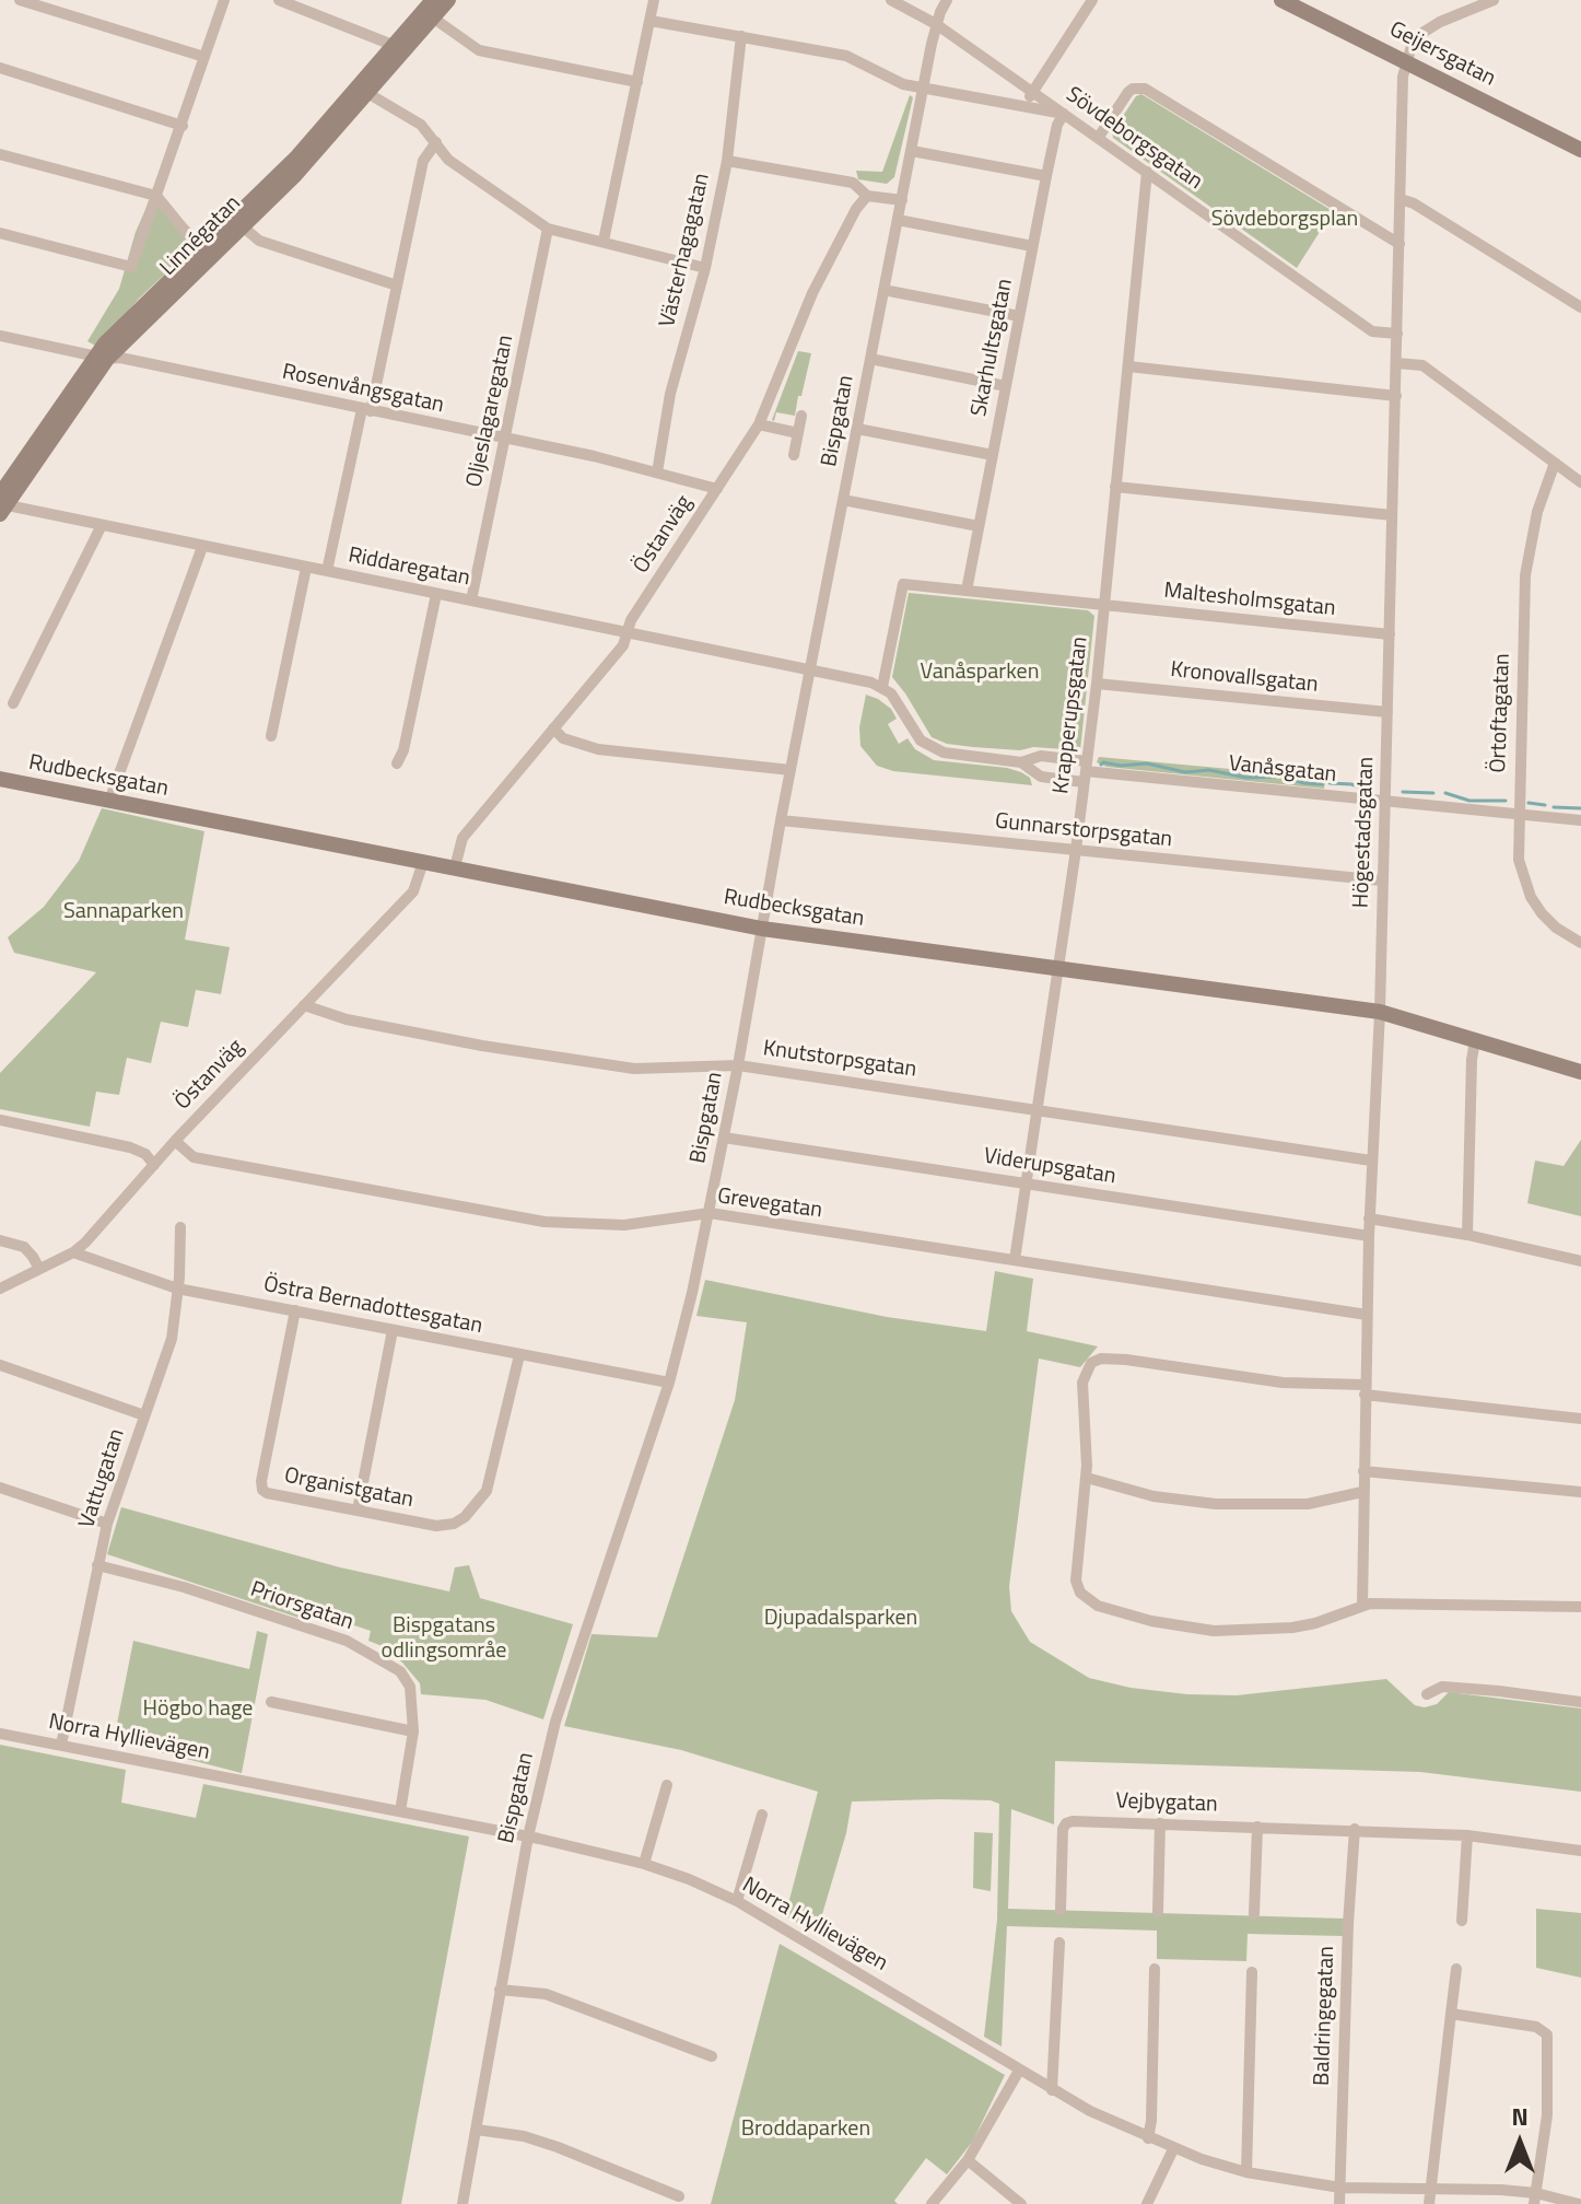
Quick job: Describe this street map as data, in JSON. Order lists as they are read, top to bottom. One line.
{"streets":{"street":["Geijersgatan","Sövdeborgsgatan","Linnégatan","Västerhagagatan","Skarhultsgatan","Rosenvångsgatan","Oljeslagaregatan","Bispgatan","Östanväg","Riddaregatan","Maltesholmsgatan","Kronovallsgatan","Örtoftagatan","Krapperupsgatan","Vanåsgatan","Rudbecksgatan","Gunnarstorpsgatan","Högestadsgatan","Knutstorpsgatan","Viderupsgatan","Grevegatan","Östra Bernadottesgatan","Vattugatan","Organistgatan","Priorsgatan","Norra Hyllievägen","Vejbygatan","Baldringegatan"]},"crossings":[["Geijersgatan","Högestadsgatan"],["Sövdeborgsgatan","Skarhultsgatan"],["Sövdeborgsgatan","Bispgatan"],["Sövdeborgsgatan","Krapperupsgatan"],["Sövdeborgsgatan","Högestadsgatan"],["Linnégatan","Rosenvångsgatan"],["Linnégatan","Riddaregatan"],["Västerhagagatan","Rosenvångsgatan"],["Skarhultsgatan","Maltesholmsgatan"],["Rosenvångsgatan","Oljeslagaregatan"],["Rosenvångsgatan","Östanväg"],["Oljeslagaregatan","Riddaregatan"],["Bispgatan","Riddaregatan"],["Bispgatan","Rudbecksgatan"],["Bispgatan","Gunnarstorpsgatan"],["Bispgatan","Knutstorpsgatan"],["Bispgatan","Viderupsgatan"],["Bispgatan","Grevegatan"],["Bispgatan","Östra Bernadottesgatan"],["Bispgatan","Norra Hyllievägen"],["Östanväg","Riddaregatan"],["Östanväg","Rudbecksgatan"],["Östanväg","Knutstorpsgatan"],["Östanväg","Grevegatan"],["Östanväg","Östra Bernadottesgatan"],["Maltesholmsgatan","Krapperupsgatan"],["Maltesholmsgatan","Högestadsgatan"],["Kronovallsgatan","Krapperupsgatan"],["Kronovallsgatan","Högestadsgatan"],["Örtoftagatan","Vanåsgatan"],["Krapperupsgatan","Vanåsgatan"],["Krapperupsgatan","Rudbecksgatan"],["Krapperupsgatan","Gunnarstorpsgatan"],["Krapperupsgatan","Knutstorpsgatan"],["Krapperupsgatan","Viderupsgatan"],["Krapperupsgatan","Grevegatan"],["Vanåsgatan","Högestadsgatan"],["Rudbecksgatan","Högestadsgatan"],["Gunnarstorpsgatan","Högestadsgatan"],["Högestadsgatan","Knutstorpsgatan"],["Högestadsgatan","Viderupsgatan"],["Högestadsgatan","Grevegatan"],["Östra Bernadottesgatan","Vattugatan"],["Östra Bernadottesgatan","Organistgatan"],["Vattugatan","Priorsgatan"],["Vattugatan","Norra Hyllievägen"],["Priorsgatan","Norra Hyllievägen"],["Norra Hyllievägen","Baldringegatan"],["Vejbygatan","Baldringegatan"]],"parks":["Sövdeborgsplan","Vanåsparken","Sannaparken","Djupadalsparken","Bispgatans odlingsområe","Högbo hage","Broddaparken"],"north":"top"}
